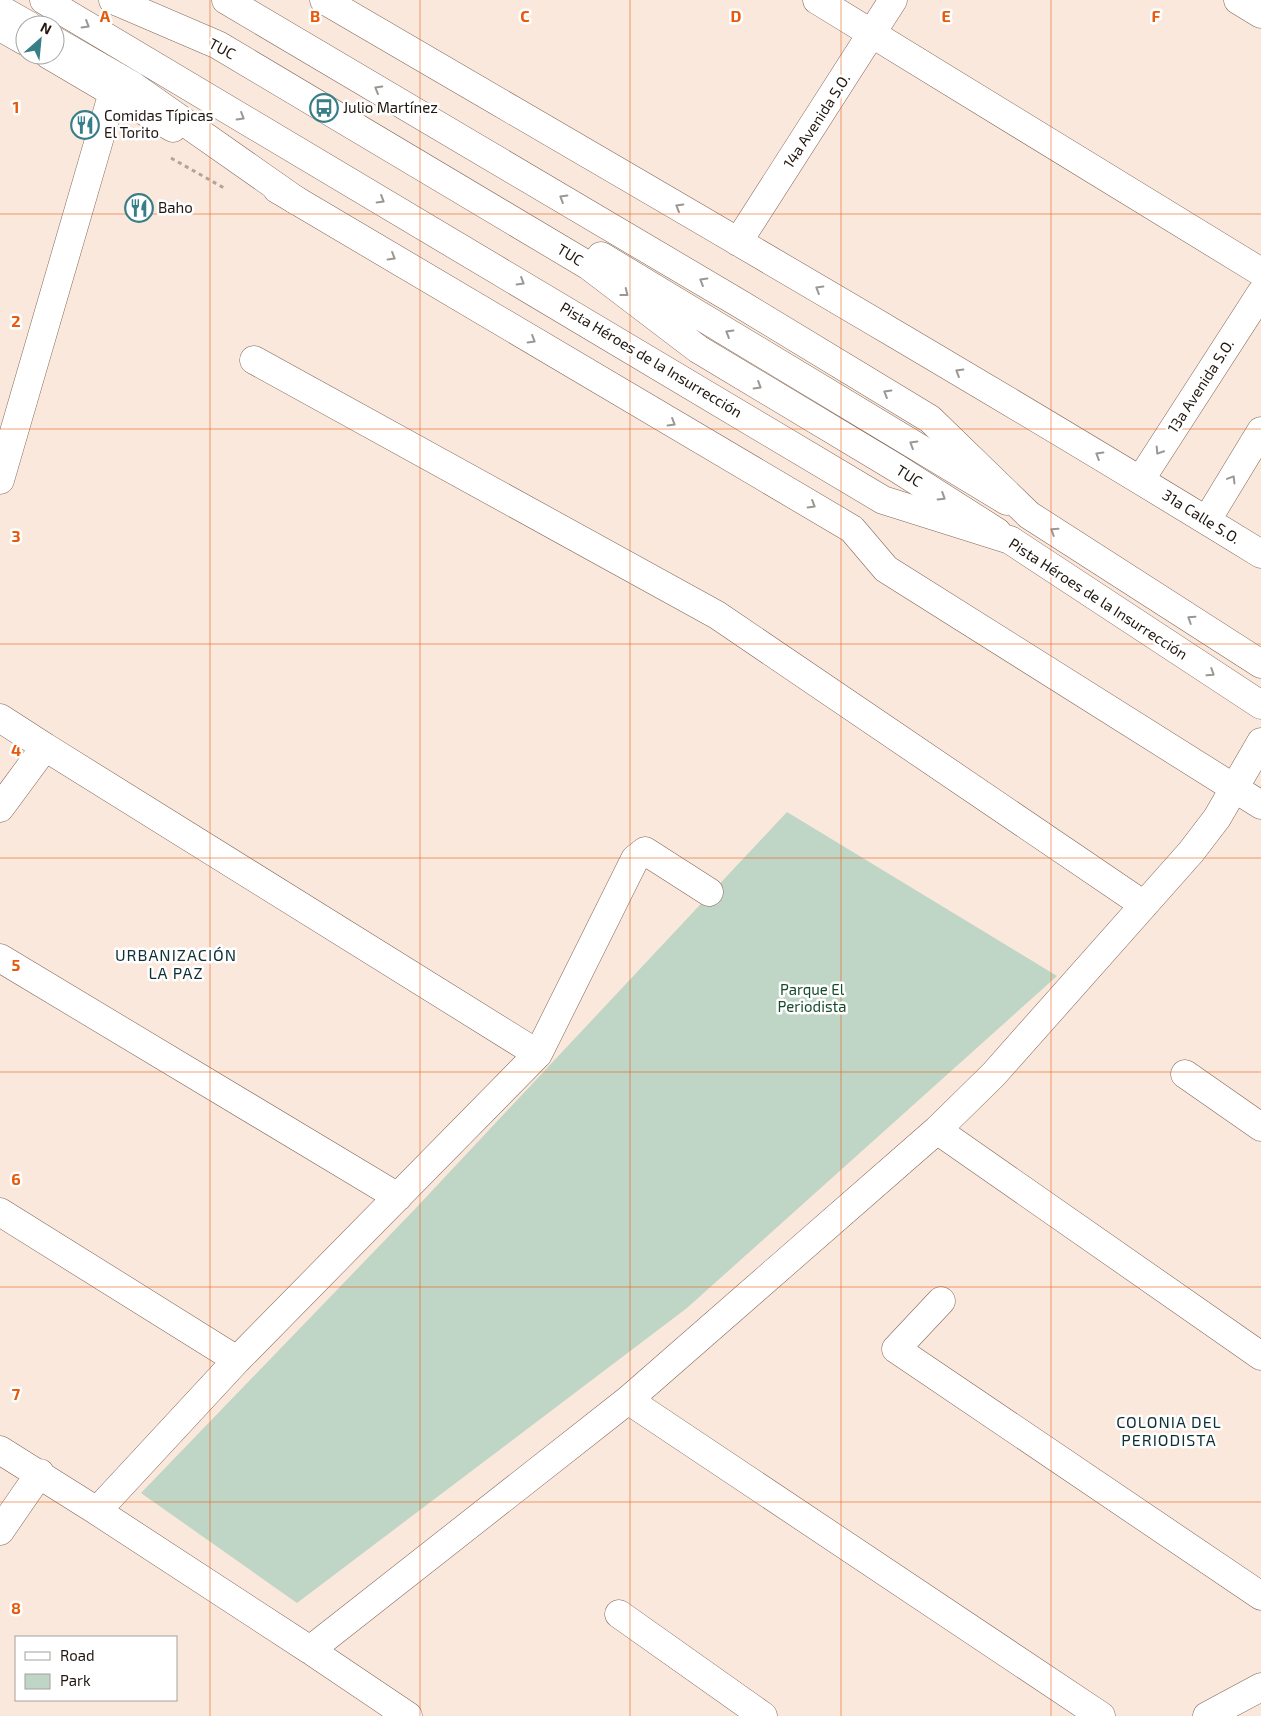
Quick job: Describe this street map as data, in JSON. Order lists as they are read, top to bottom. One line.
{"streets":{"street":["TUC","14a Avenida S.O.","Pista Héroes de la Insurrección","13a Avenida S.O.","31a Calle S.O."]},"crossings":[["TUC","Pista Héroes de la Insurrección"],["13a Avenida S.O.","31a Calle S.O."]],"districts":["URBANIZACIÓN LA PAZ","COLONIA DEL PERIODISTA"],"parks":["Parque El Periodista"],"places":{"bus stop":["Julio Martínez"],"restaurant":["Comidas Típicas El Torito","Baho"]},"legend":["Road","Park"],"north":"top right","grid":{"columns":["A","B","C","D","E","F"],"rows":["1","2","3","4","5","6","7","8"]}}
